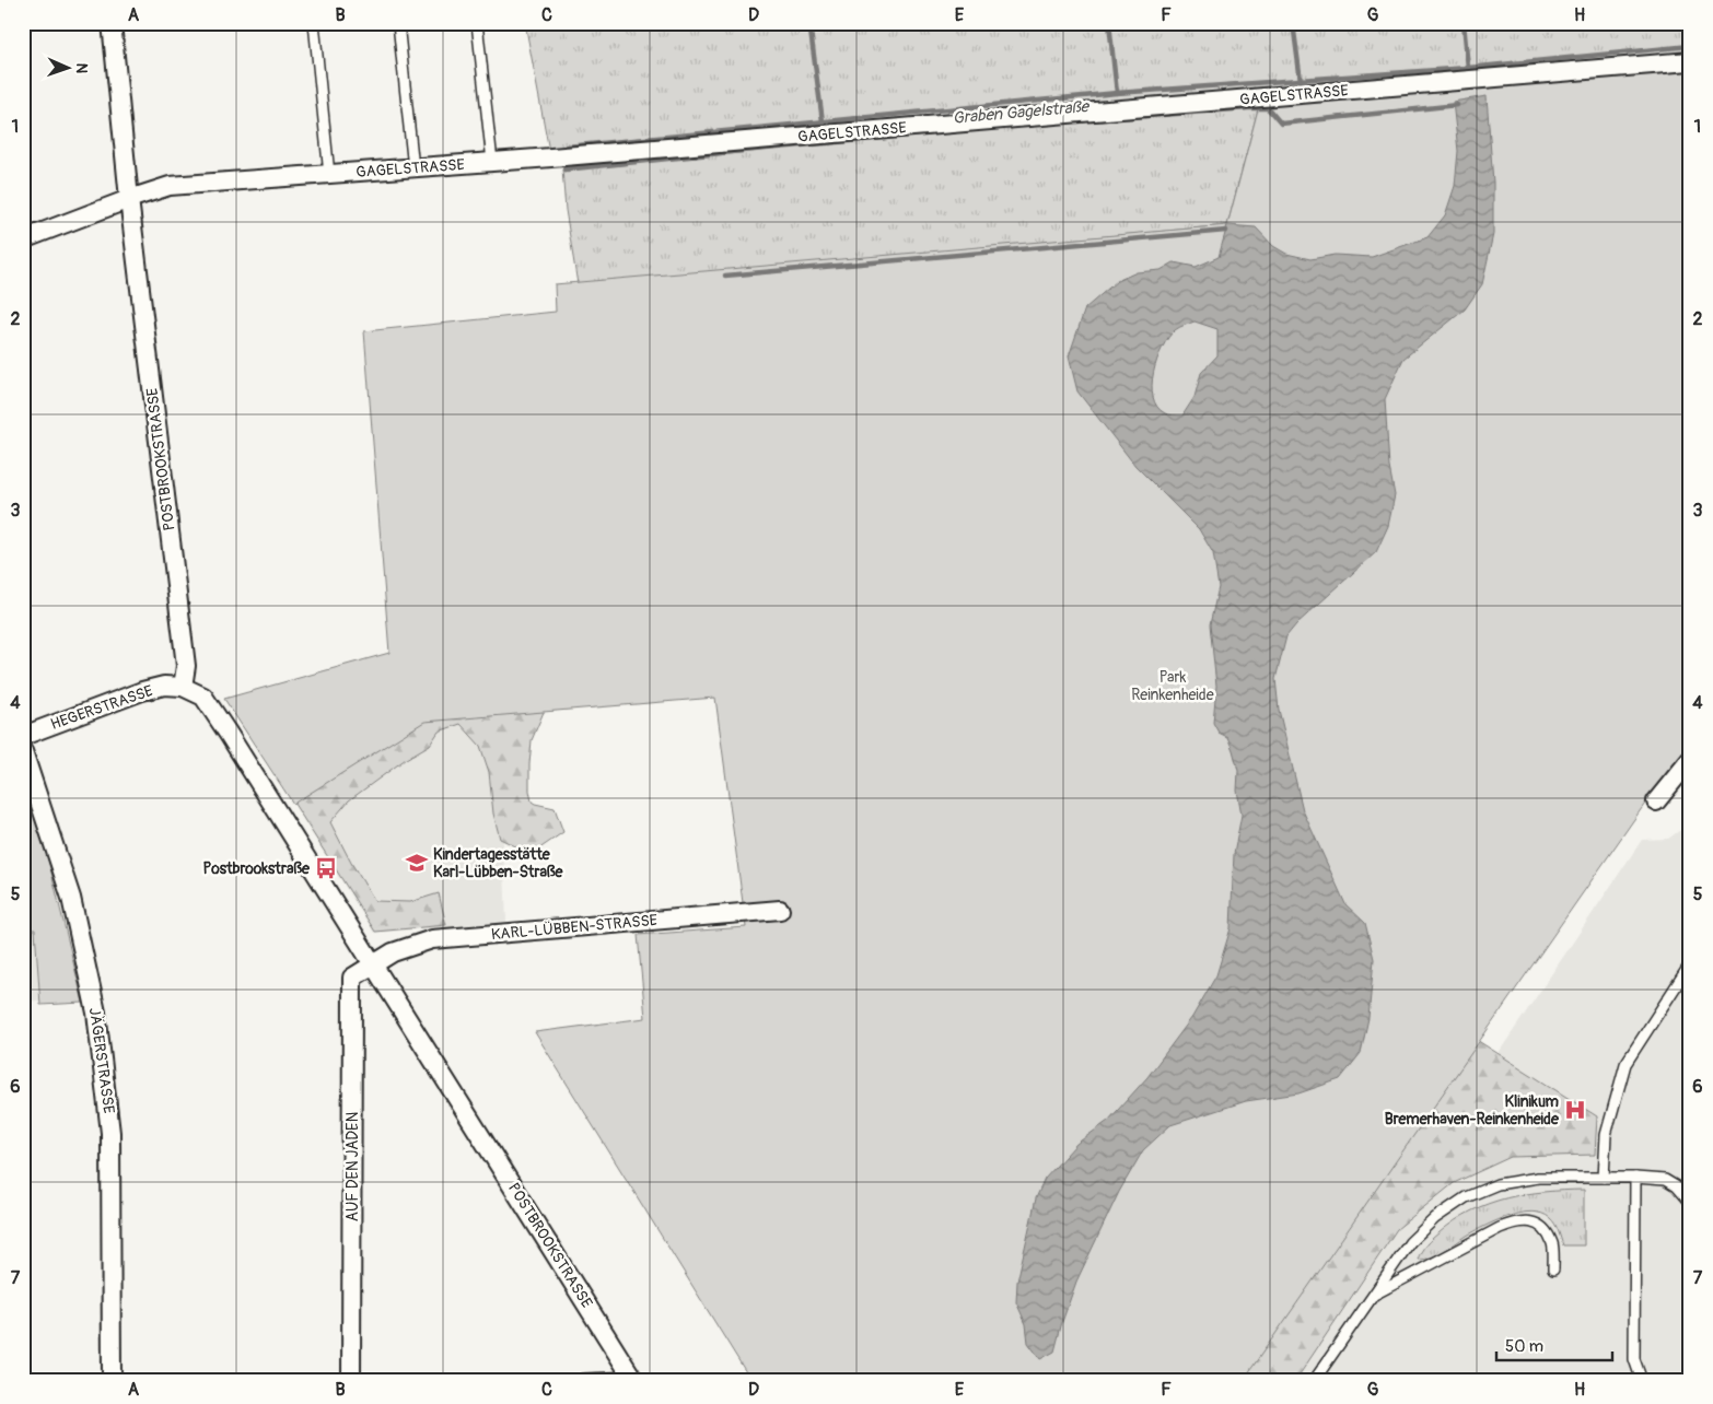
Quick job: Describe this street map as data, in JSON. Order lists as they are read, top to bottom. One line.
{"streets":{"street":["GAGELSTRASSE","POSTBROOKSTRASSE","HEGERSTRASSE","KARL-LÜBBEN-STRASSE","JÄGERSTRASSE","AUF DEN JADEN"]},"crossings":[["GAGELSTRASSE","POSTBROOKSTRASSE"],["POSTBROOKSTRASSE","HEGERSTRASSE"],["POSTBROOKSTRASSE","KARL-LÜBBEN-STRASSE"],["POSTBROOKSTRASSE","AUF DEN JADEN"],["KARL-LÜBBEN-STRASSE","AUF DEN JADEN"]],"water":["Graben Gagelstraße"],"parks":["Park Reinkenheide"],"places":{"school or university":["Kindertagesstätte Karl-Lübben-Straße"],"bus stop":["Postbrookstraße"],"hospital":["Klinikum Bremerhaven-Reinkenheide"]},"scale_bar":"50 m","north":"right","grid":{"columns":["A","B","C","D","E","F","G","H"],"rows":["1","2","3","4","5","6","7"]}}
